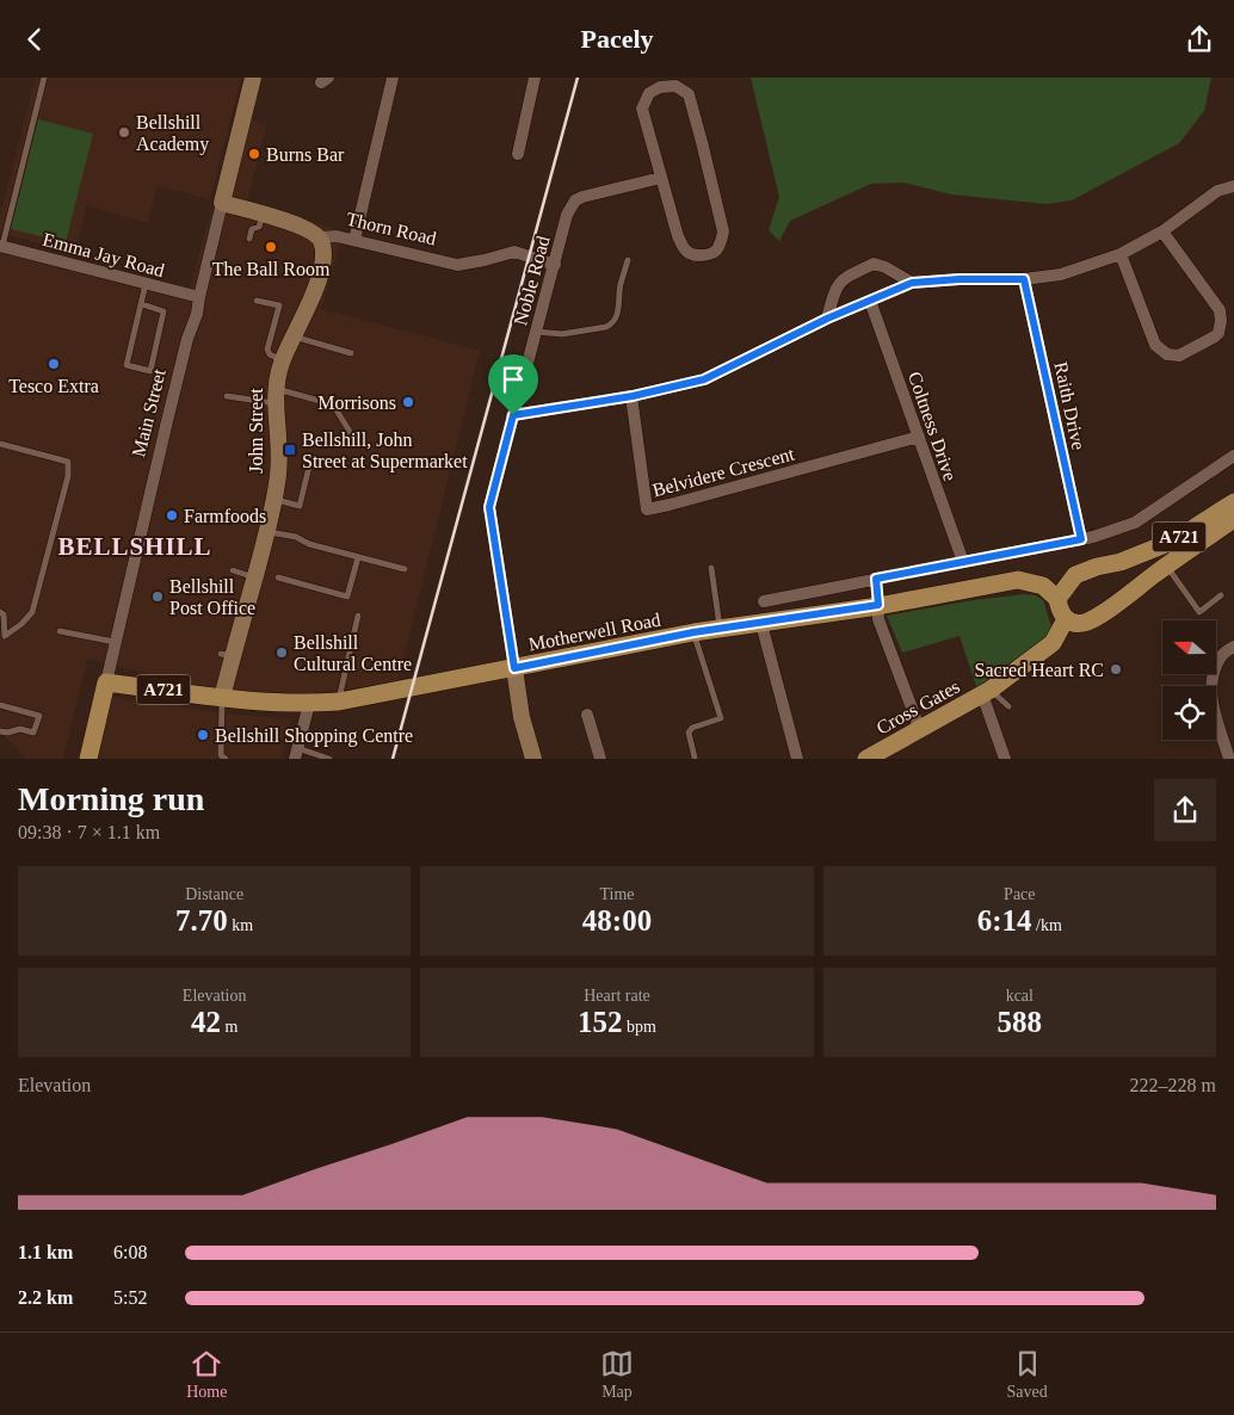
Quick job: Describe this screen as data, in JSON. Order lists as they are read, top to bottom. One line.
{"streets":{"main road":["Main Street","A721","Motherwell Road","Cross Gates"],"street":["Thorn Road","Emma Jay Road","Noble Road","Raith Drive","Coltness Drive","John Street","Belvidere Crescent"]},"crossings":[["Thorn Road","Noble Road"],["Thorn Road","Main Street"],["Thorn Road","John Street"],["Emma Jay Road","Main Street"],["Noble Road","Motherwell Road"],["Main Street","Motherwell Road"],["Coltness Drive","Belvidere Crescent"],["John Street","Motherwell Road"],["A721","Motherwell Road"],["A721","Cross Gates"]],"districts":["BELLSHILL"],"places":{"other":["Bellshill Academy","Burns Bar","The Ball Room","Tesco Extra","Morrisons","Farmfoods","Bellshill Post Office","Bellshill Cultural Centre","Sacred Heart RC","Bellshill Shopping Centre"],"transit":["Bellshill, John Street at Supermarket"]},"north":"left","page":{"header":"Pacely","heading":["Morning run","09:38 · 7 × 1.1 km"],"stats":[["Distance","7.70 km"],["Time","48:00"],["Pace","6:14 /km"],["Elevation","42 m"],["Heart rate","152 bpm"],["kcal","588"]],"chart":["Elevation","222–228 m"],"list":[{"name":"1.1 km","note":"6:08"},{"name":"2.2 km","note":"5:52"}],"tabs":["Home","Map","Saved"]}}
